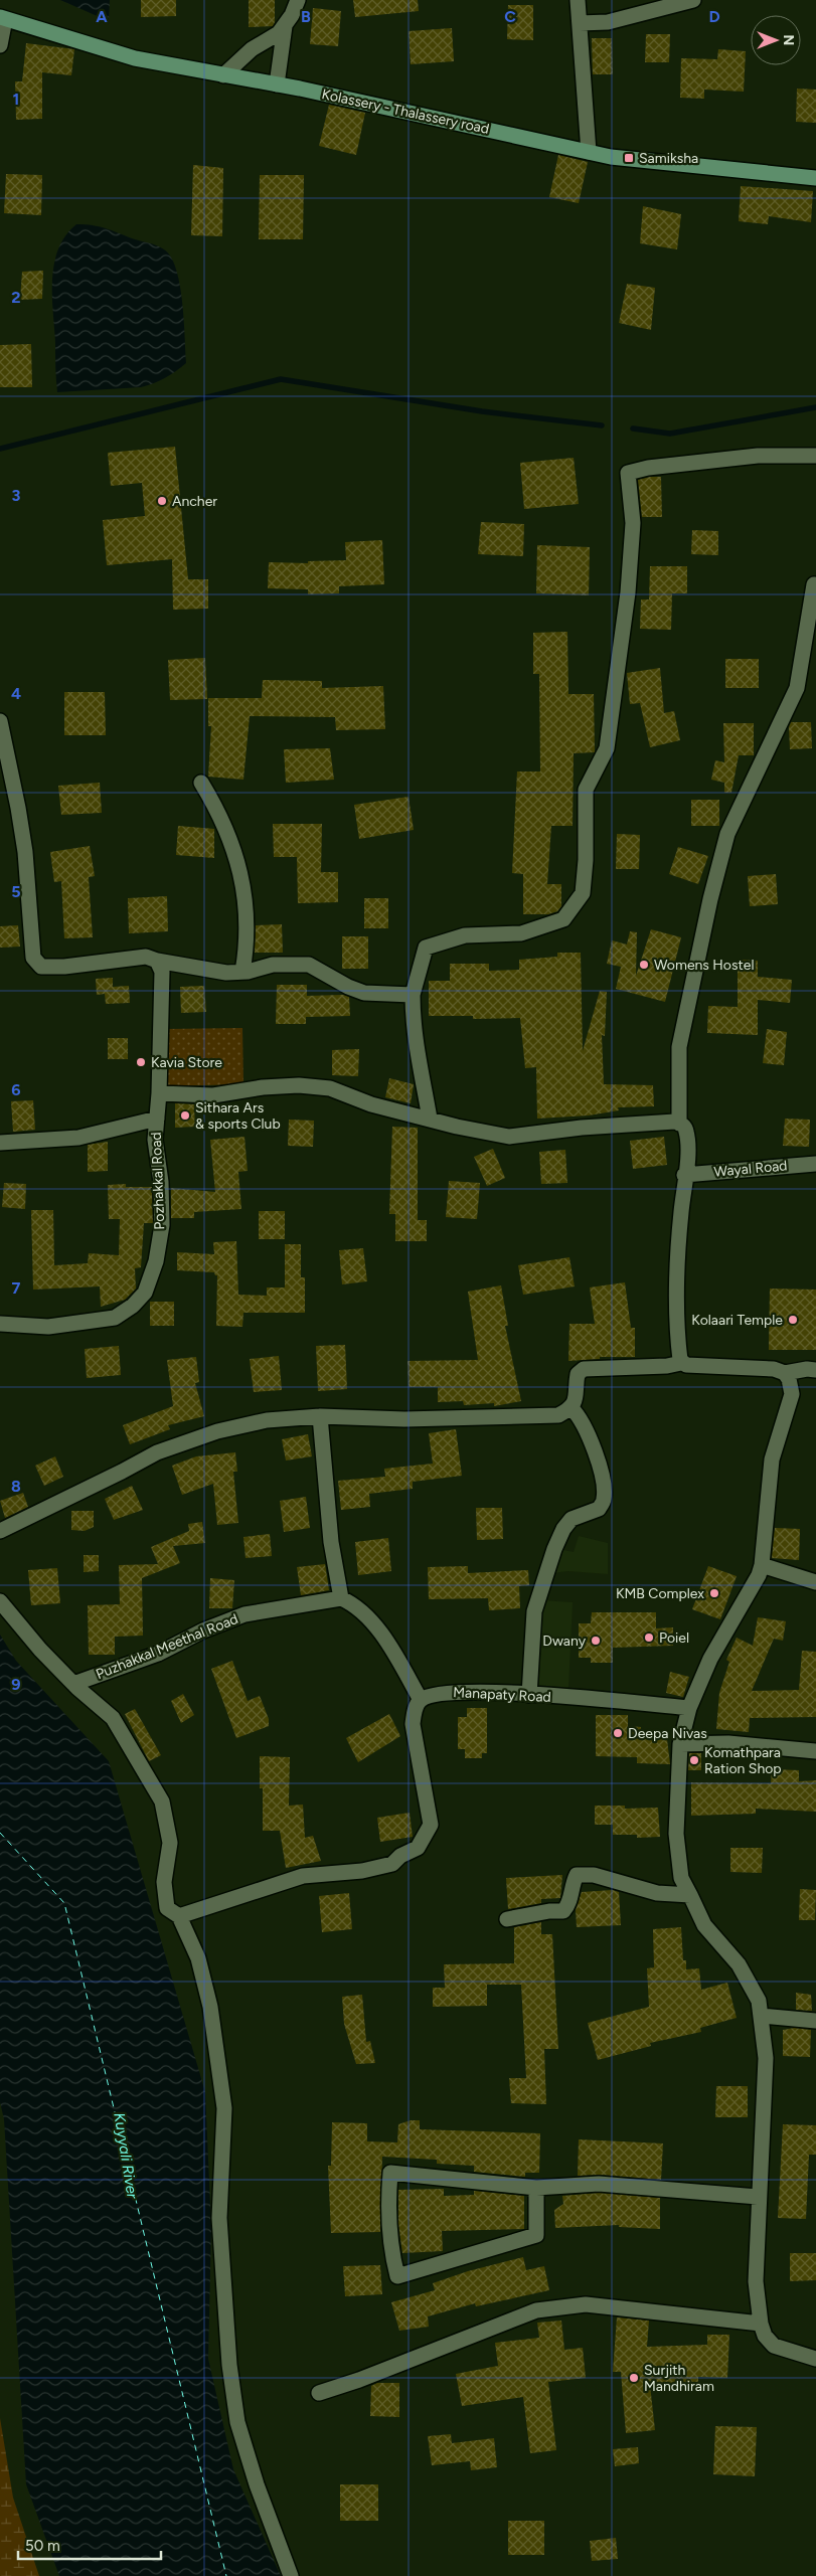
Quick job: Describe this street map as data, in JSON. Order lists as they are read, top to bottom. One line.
{"streets":{"main road":["Kolassery - Thalassery road"],"street":["Wayal Road","Pozhakkal Road","Puzhakkal Meethal Road","Manapaty Road"]},"water":["Kuyyali River"],"places":{"transit":["Samiksha"],"other":["Ancher","Womens Hostel","Kavia Store","Sithara Ars & sports Club","Kolaari Temple","KMB Complex","Poiel","Dwany","Deepa Nivas","Komathpara Ration Shop","Surjith Mandhiram"]},"scale_bar":"50 m","north":"right","grid":{"columns":["A","B","C","D"],"rows":["1","2","3","4","5","6","7","8","9"]}}
